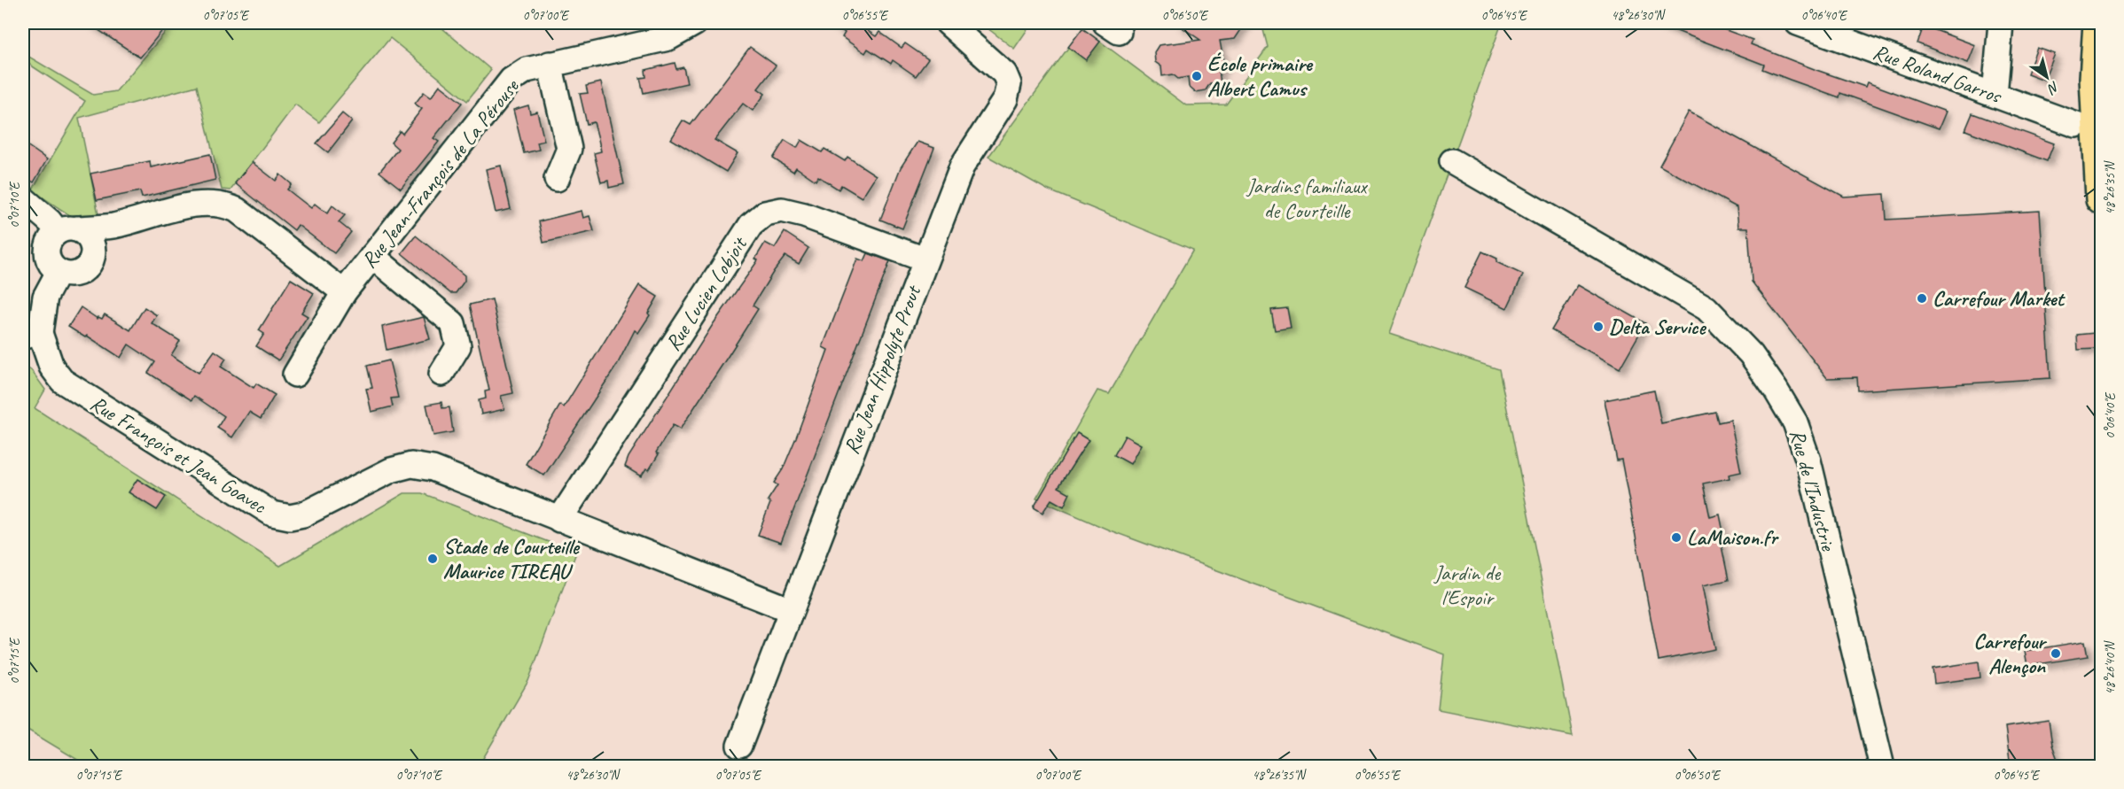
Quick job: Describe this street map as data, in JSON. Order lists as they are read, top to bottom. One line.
{"streets":{"street":["Rue Roland Garros","Rue Jean-François de La Pérouse","Rue Lucien Lobjoit","Rue Jean Hippolyte Prout","Rue François et Jean Goavec","Rue de l'Industrie"]},"crossings":[["Rue Lucien Lobjoit","Rue Jean Hippolyte Prout"],["Rue Lucien Lobjoit","Rue François et Jean Goavec"],["Rue Jean Hippolyte Prout","Rue François et Jean Goavec"]],"parks":["Jardins familiaux de Courteille","Jardin de l'Espoir"],"places":["École primaire Albert Camus","Carrefour Market","Delta Service","LaMaison.fr","Stade de Courteille Maurice TIREAU","Carrefour Alençon"],"north":"bottom right","coordinates":["0°07'05\"E","0°07'00\"E","0°06'55\"E","0°06'50\"E","0°06'45\"E","48°26'30\"N","0°06'40\"E","48°26'35\"N","0°07'10\"E","0°07'15\"E","48°26'40\"N"]}
